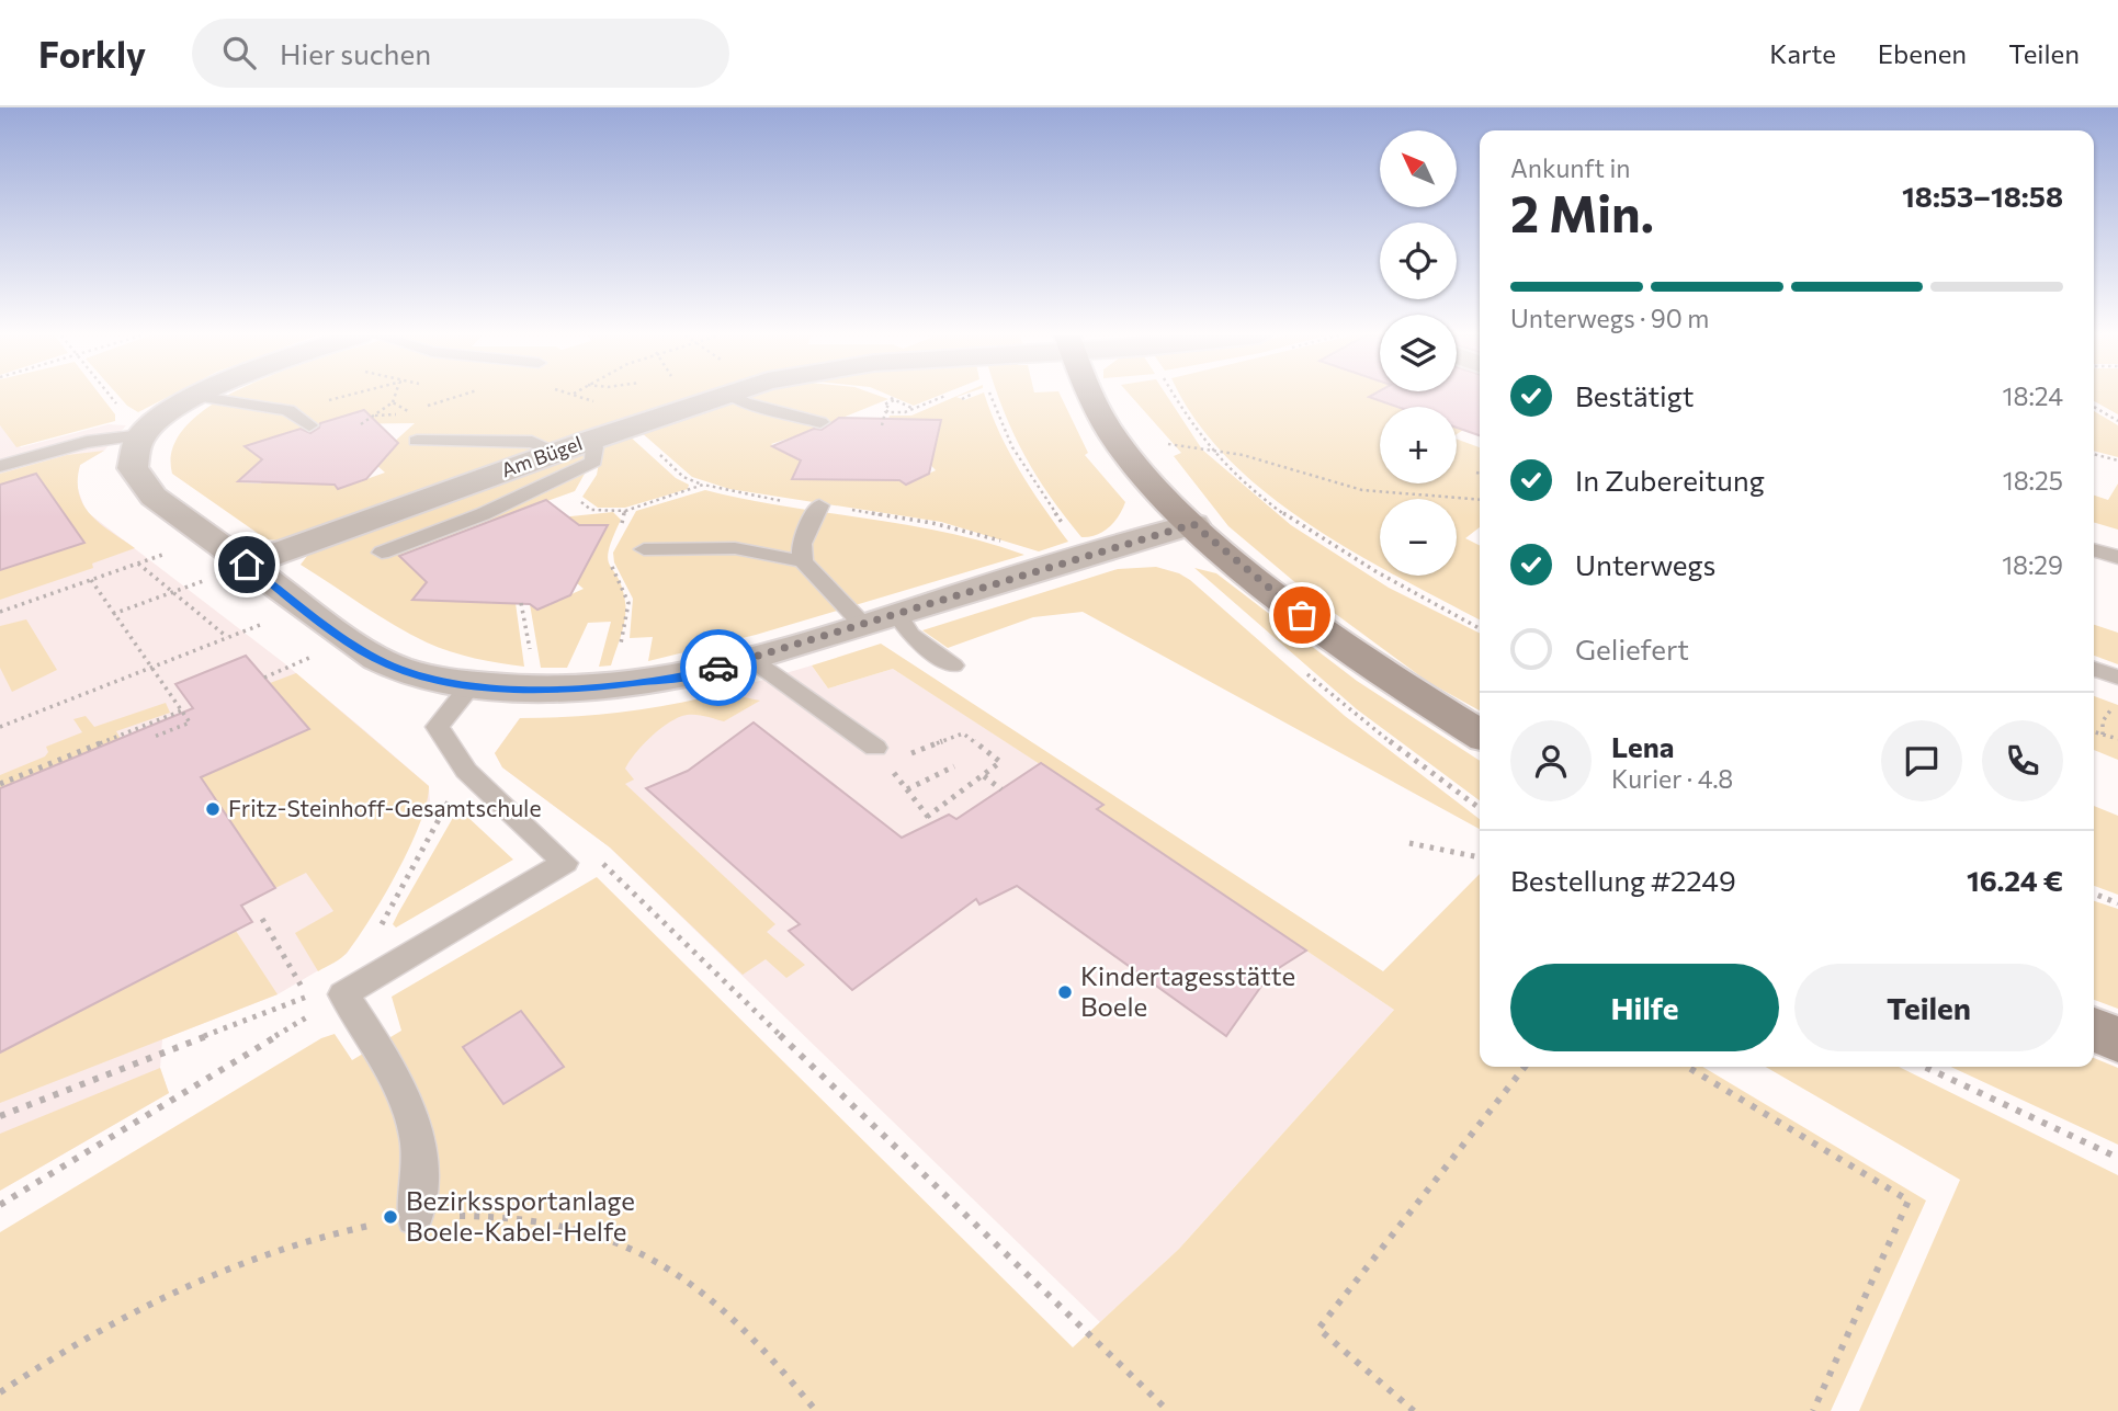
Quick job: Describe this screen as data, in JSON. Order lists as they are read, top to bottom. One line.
{"streets":{"street":["Am Bügel"]},"places":["Fritz-Steinhoff-Gesamtschule","Kindertagesstätte Boele","Bezirkssportanlage Boele-Kabel-Helfe"],"north":"top left","page":{"header":"Forkly","search":"Hier suchen","nav":["Karte","Ebenen","Teilen"],"map_buttons":["+","−"],"heading":["2 Min.","Ankunft in","18:53–18:58"],"panel":["Lena","Kurier · 4.8","Bestellung #2249","16.24 €"],"bar":"Unterwegs · 90 m","list":[["Bestätigt","18:24"],["In Zubereitung","18:25"],["Unterwegs","18:29"],"Geliefert"],"buttons":["Hilfe","Teilen"]}}
